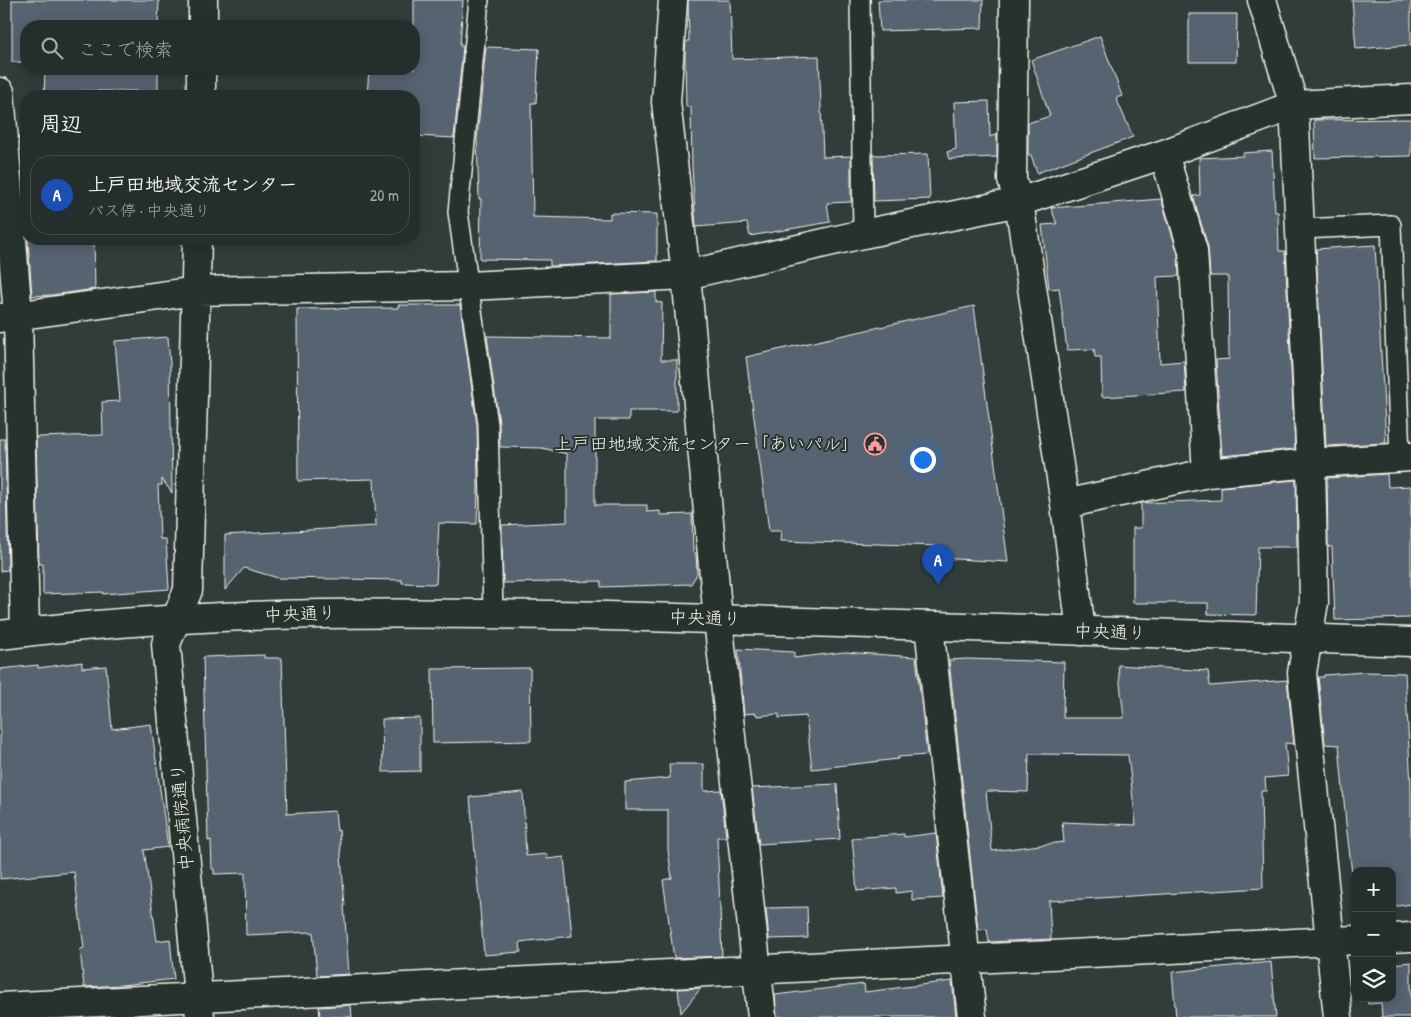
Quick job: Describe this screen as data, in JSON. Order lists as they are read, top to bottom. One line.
{"streets":{"street":["中央通り","中央病院通り"]},"crossings":[["中央通り","中央病院通り"]],"places":{"public building":["上戸田地域交流センター「あいパル」"]},"page":{"search":"ここで検索","heading":"周辺","list":[{"mark":"A","name":"上戸田地域交流センター","note":"バス停 · 中央通り","value":"20 m"}],"pins":"A","map_buttons":["+","−"]}}
